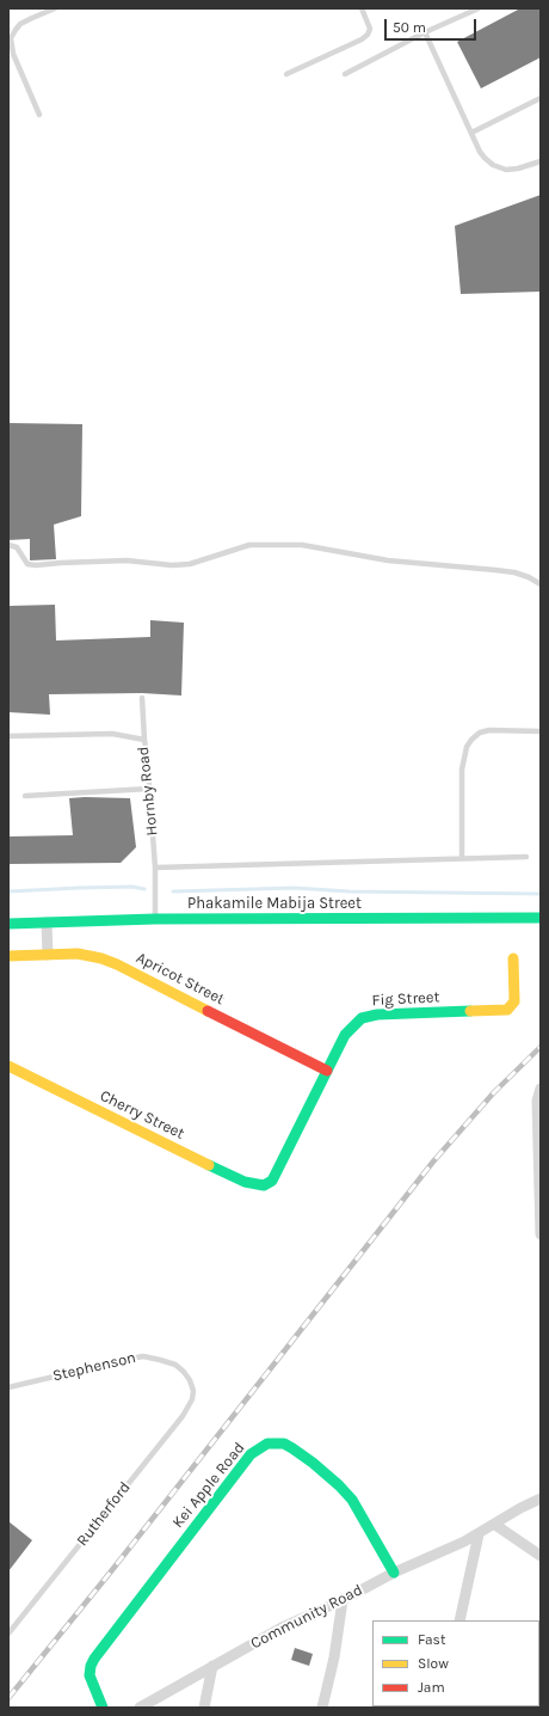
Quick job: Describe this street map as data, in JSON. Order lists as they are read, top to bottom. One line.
{"streets":{"main road":["Phakamile Mabija Street","Apricot Street","Fig Street","Cherry Street","Kei Apple Road"],"street":["Community Road"],"lane":["Hornby Road","Stephenson","Rutherford"]},"crossings":[["Hornby Road","Phakamile Mabija Street"],["Apricot Street","Fig Street"],["Fig Street","Cherry Street"],["Stephenson","Rutherford"],["Kei Apple Road","Community Road"]],"legend":["Fast","Slow","Jam"],"scale_bar":"50 m"}
